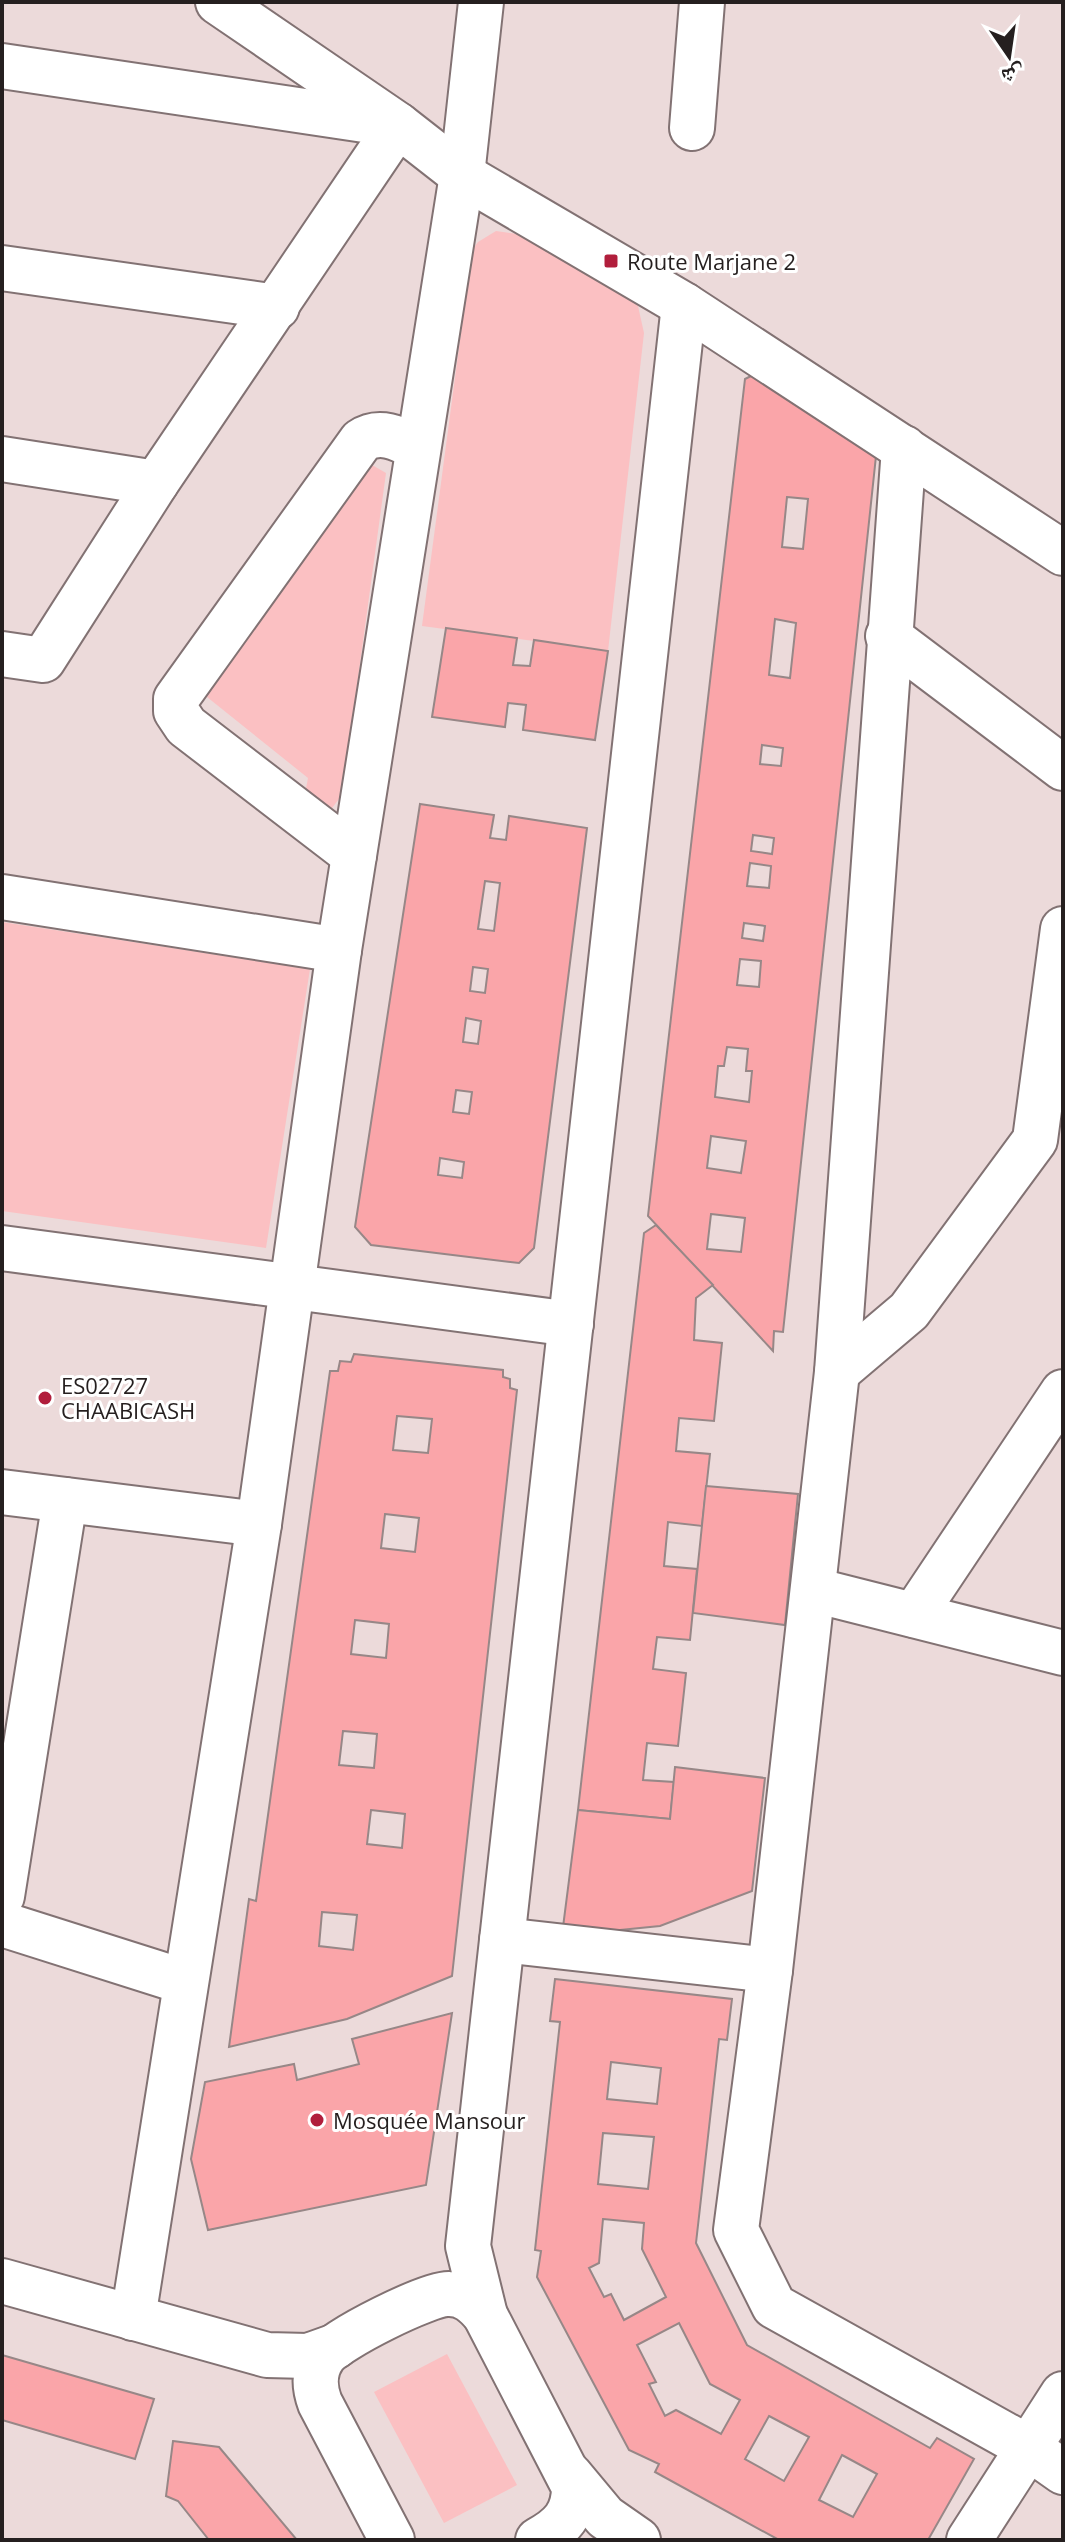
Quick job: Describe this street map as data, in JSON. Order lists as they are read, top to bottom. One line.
{"places":{"transit":["Route Marjane 2"],"other":["ES02727 CHAABICASH","Mosquée Mansour"]},"north":"bottom"}
